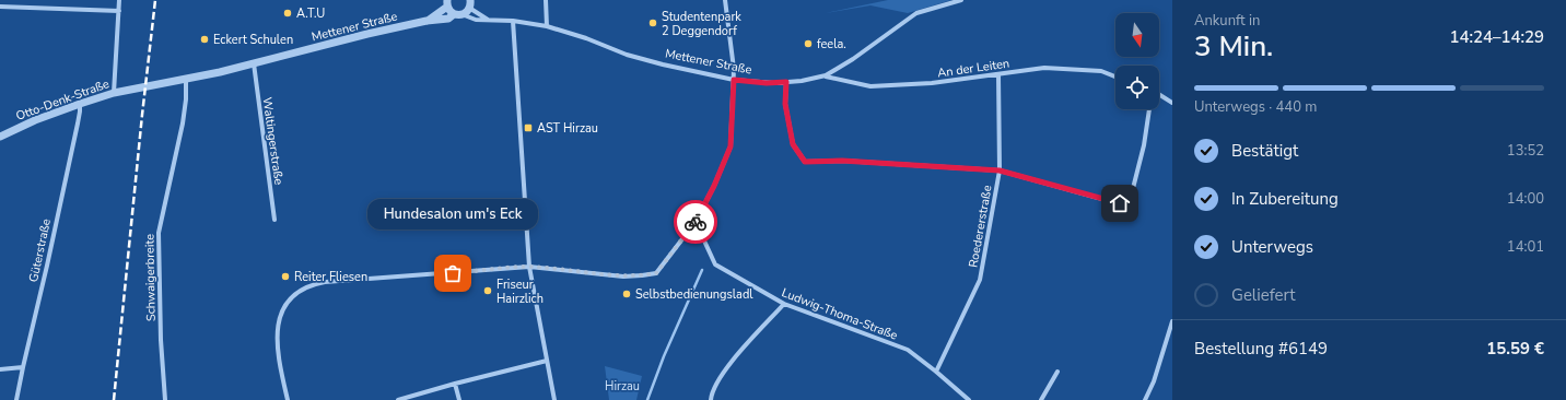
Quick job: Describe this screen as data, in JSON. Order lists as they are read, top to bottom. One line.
{"streets":{"street":["Mettener Straße","An der Leiten","Otto-Denk-Straße","Waltingerstraße","Roedererstraße","Güterstraße","Schwaigerbreite","Ludwig-Thoma-Straße"]},"crossings":[["Mettener Straße","An der Leiten"],["Mettener Straße","Otto-Denk-Straße"],["Mettener Straße","Waltingerstraße"],["Mettener Straße","Schwaigerbreite"],["An der Leiten","Roedererstraße"],["Otto-Denk-Straße","Güterstraße"],["Otto-Denk-Straße","Schwaigerbreite"],["Roedererstraße","Ludwig-Thoma-Straße"]],"parks":["Hirzau"],"places":{"other":["A.T.U","Studentenpark 2 Deggendorf","Eckert Schulen","feela.","Hundesalon um's Eck","Reiter Fliesen","Friseur Hairzlich","Selbstbedienungsladl"],"transit":["AST Hirzau"]},"north":"bottom","page":{"heading":["3 Min.","Ankunft in","14:24–14:29"],"panel":["Bestellung #6149","15.59 €"],"bar":"Unterwegs · 440 m","list":[["Bestätigt","13:52"],["In Zubereitung","14:00"],["Unterwegs","14:01"],"Geliefert"],"bubble":"Hundesalon um's Eck"}}
